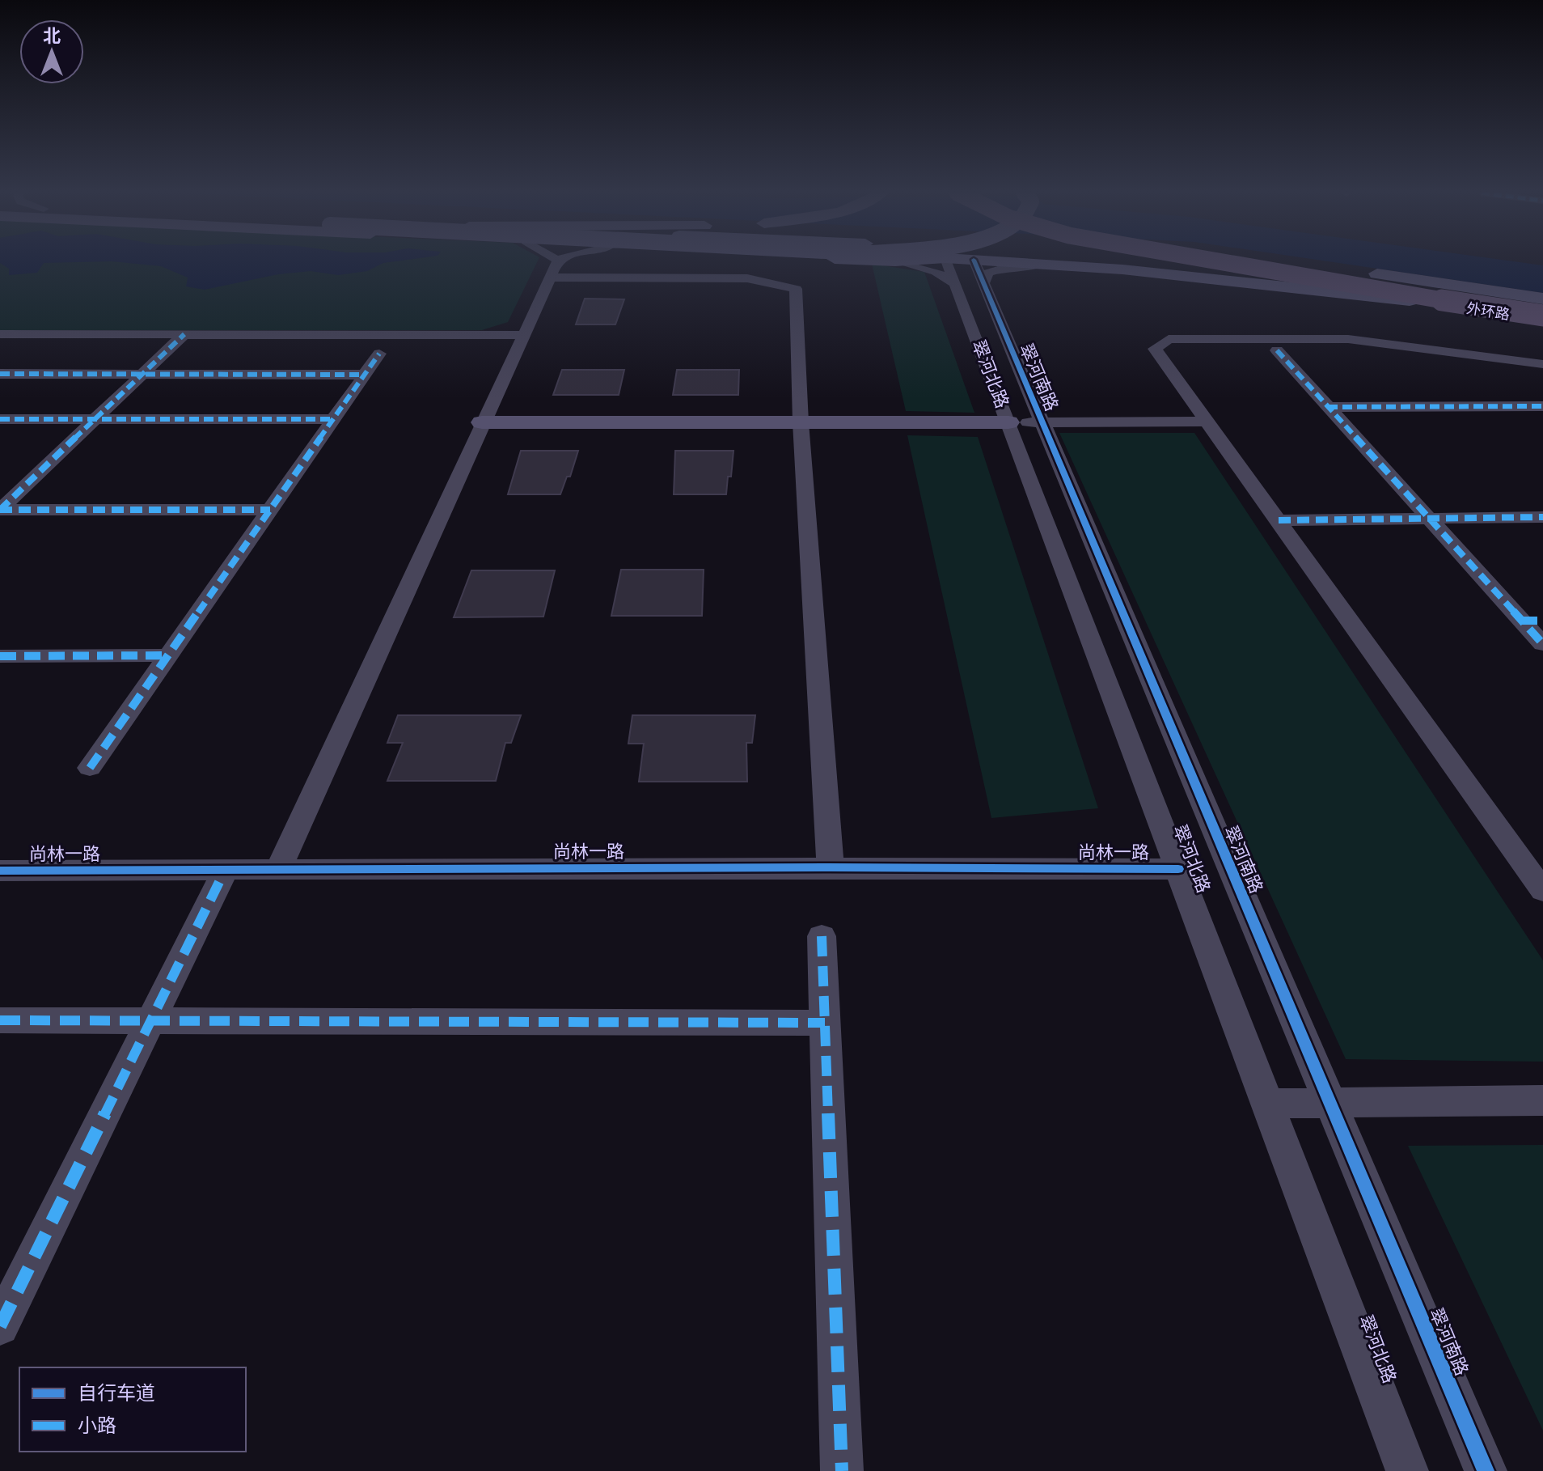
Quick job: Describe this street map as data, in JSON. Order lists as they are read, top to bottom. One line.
{"streets":{"main road":["外环路"],"street":["翠河北路","翠河南路","尚林一路"]},"crossings":[["翠河北路","翠河南路"],["翠河北路","尚林一路"]],"legend":["自行车道","小路"],"north":"top"}
